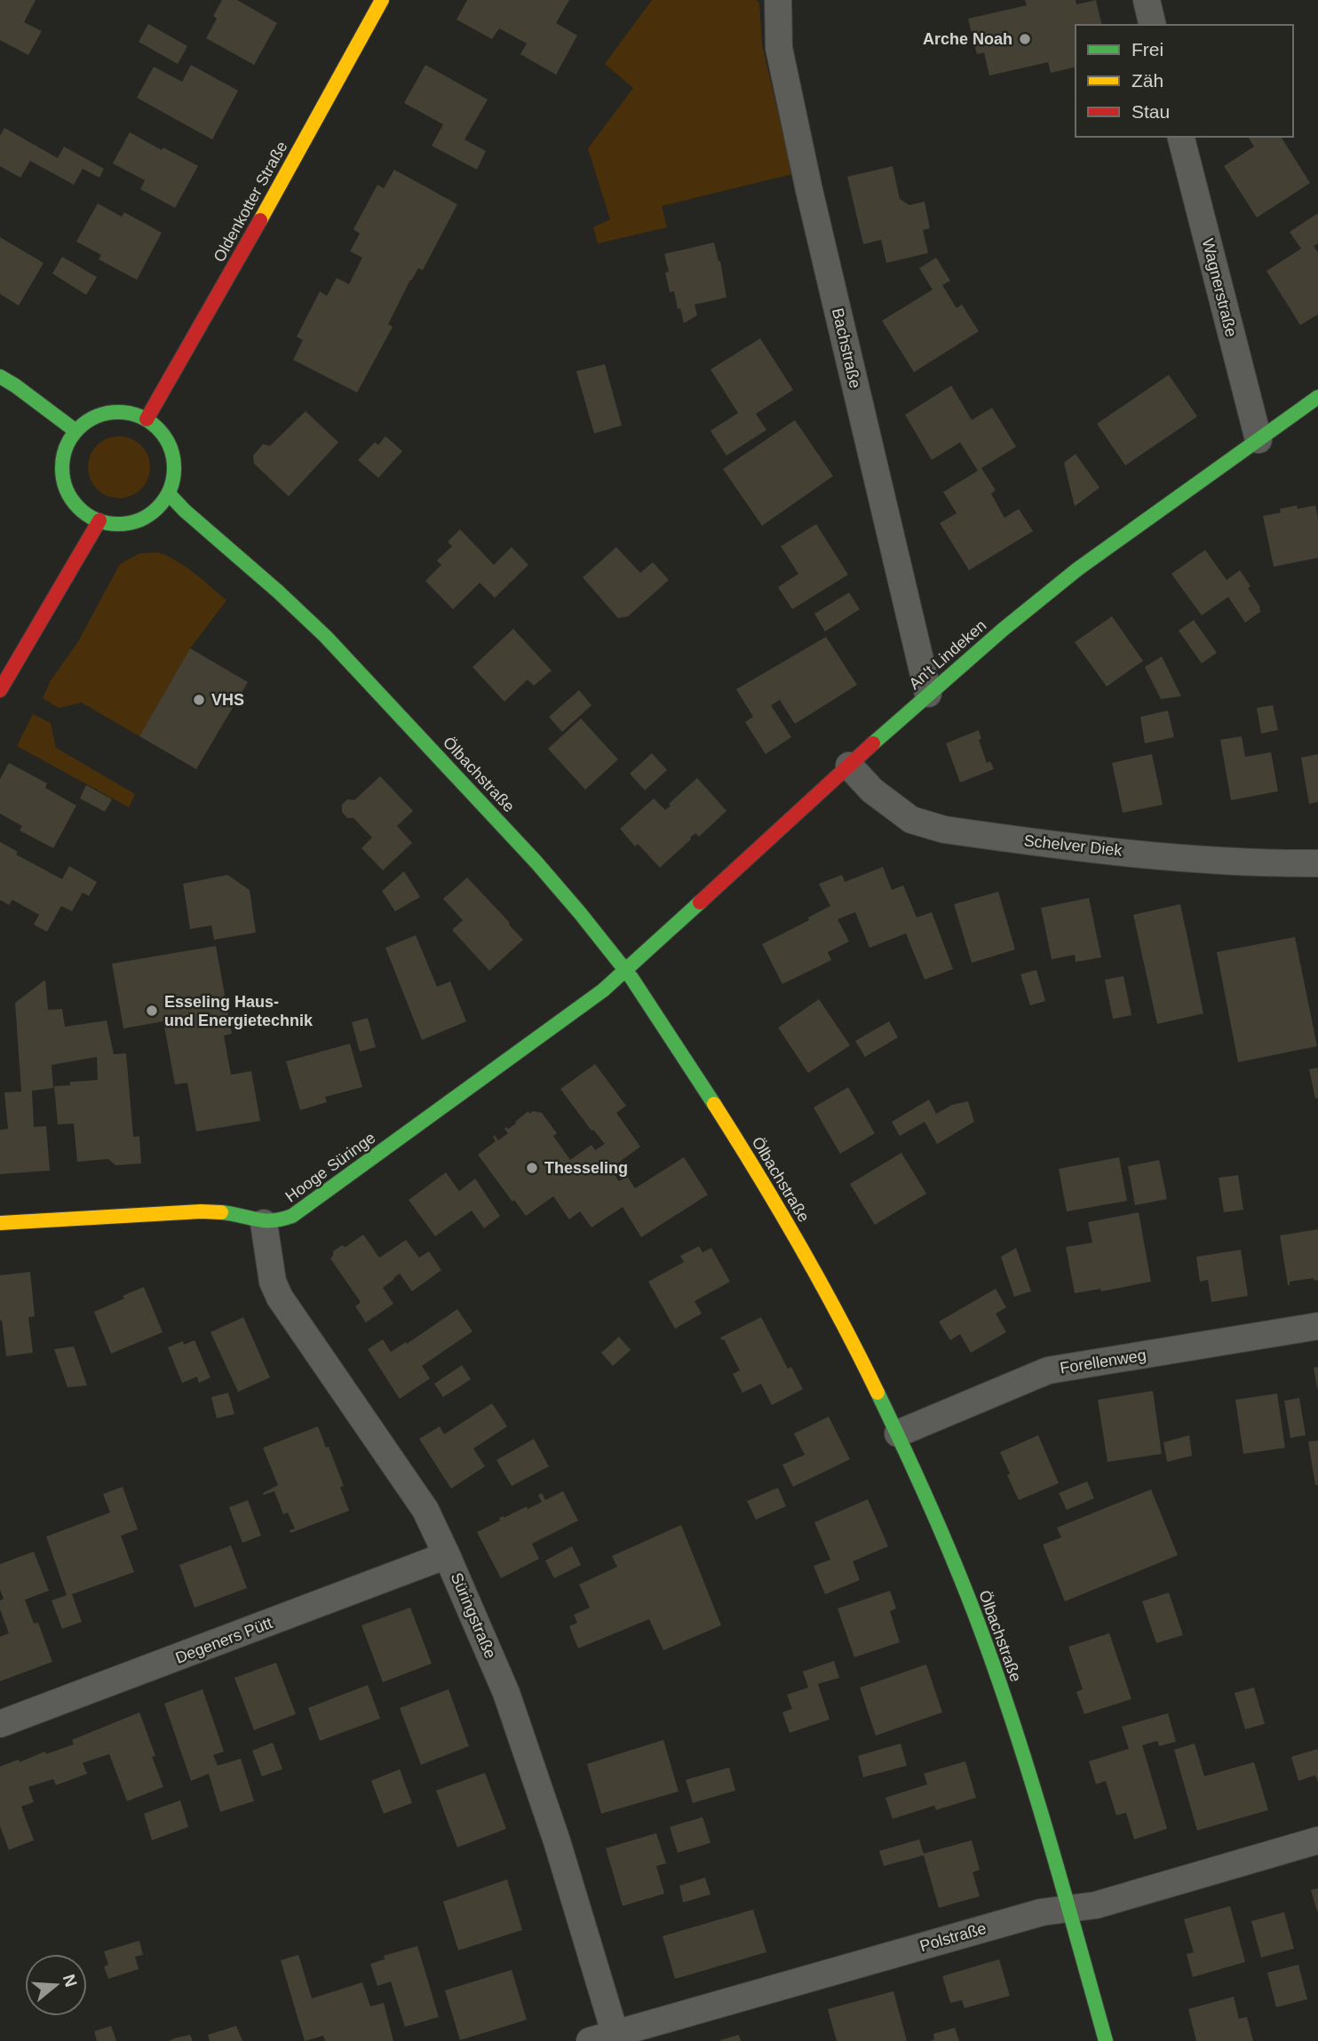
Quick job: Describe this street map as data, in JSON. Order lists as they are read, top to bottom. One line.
{"streets":{"street":["Oldenkotter Straße","Wagnerstraße","Bachstraße","An't Lindeken","Ölbachstraße","Schelver Diek","Hooge Süringe","Forellenweg","Süringstraße","Degeners Pütt","Polstraße"]},"crossings":[["Oldenkotter Straße","Ölbachstraße"],["Wagnerstraße","An't Lindeken"],["Bachstraße","An't Lindeken"],["An't Lindeken","Ölbachstraße"],["An't Lindeken","Schelver Diek"],["An't Lindeken","Hooge Süringe"],["Ölbachstraße","Hooge Süringe"],["Ölbachstraße","Forellenweg"],["Ölbachstraße","Polstraße"],["Hooge Süringe","Süringstraße"],["Süringstraße","Degeners Pütt"],["Süringstraße","Polstraße"]],"places":["Arche Noah","VHS","Esseling Haus- und Energietechnik","Thesseling"],"legend":["Frei","Zäh","Stau"],"north":"right"}
